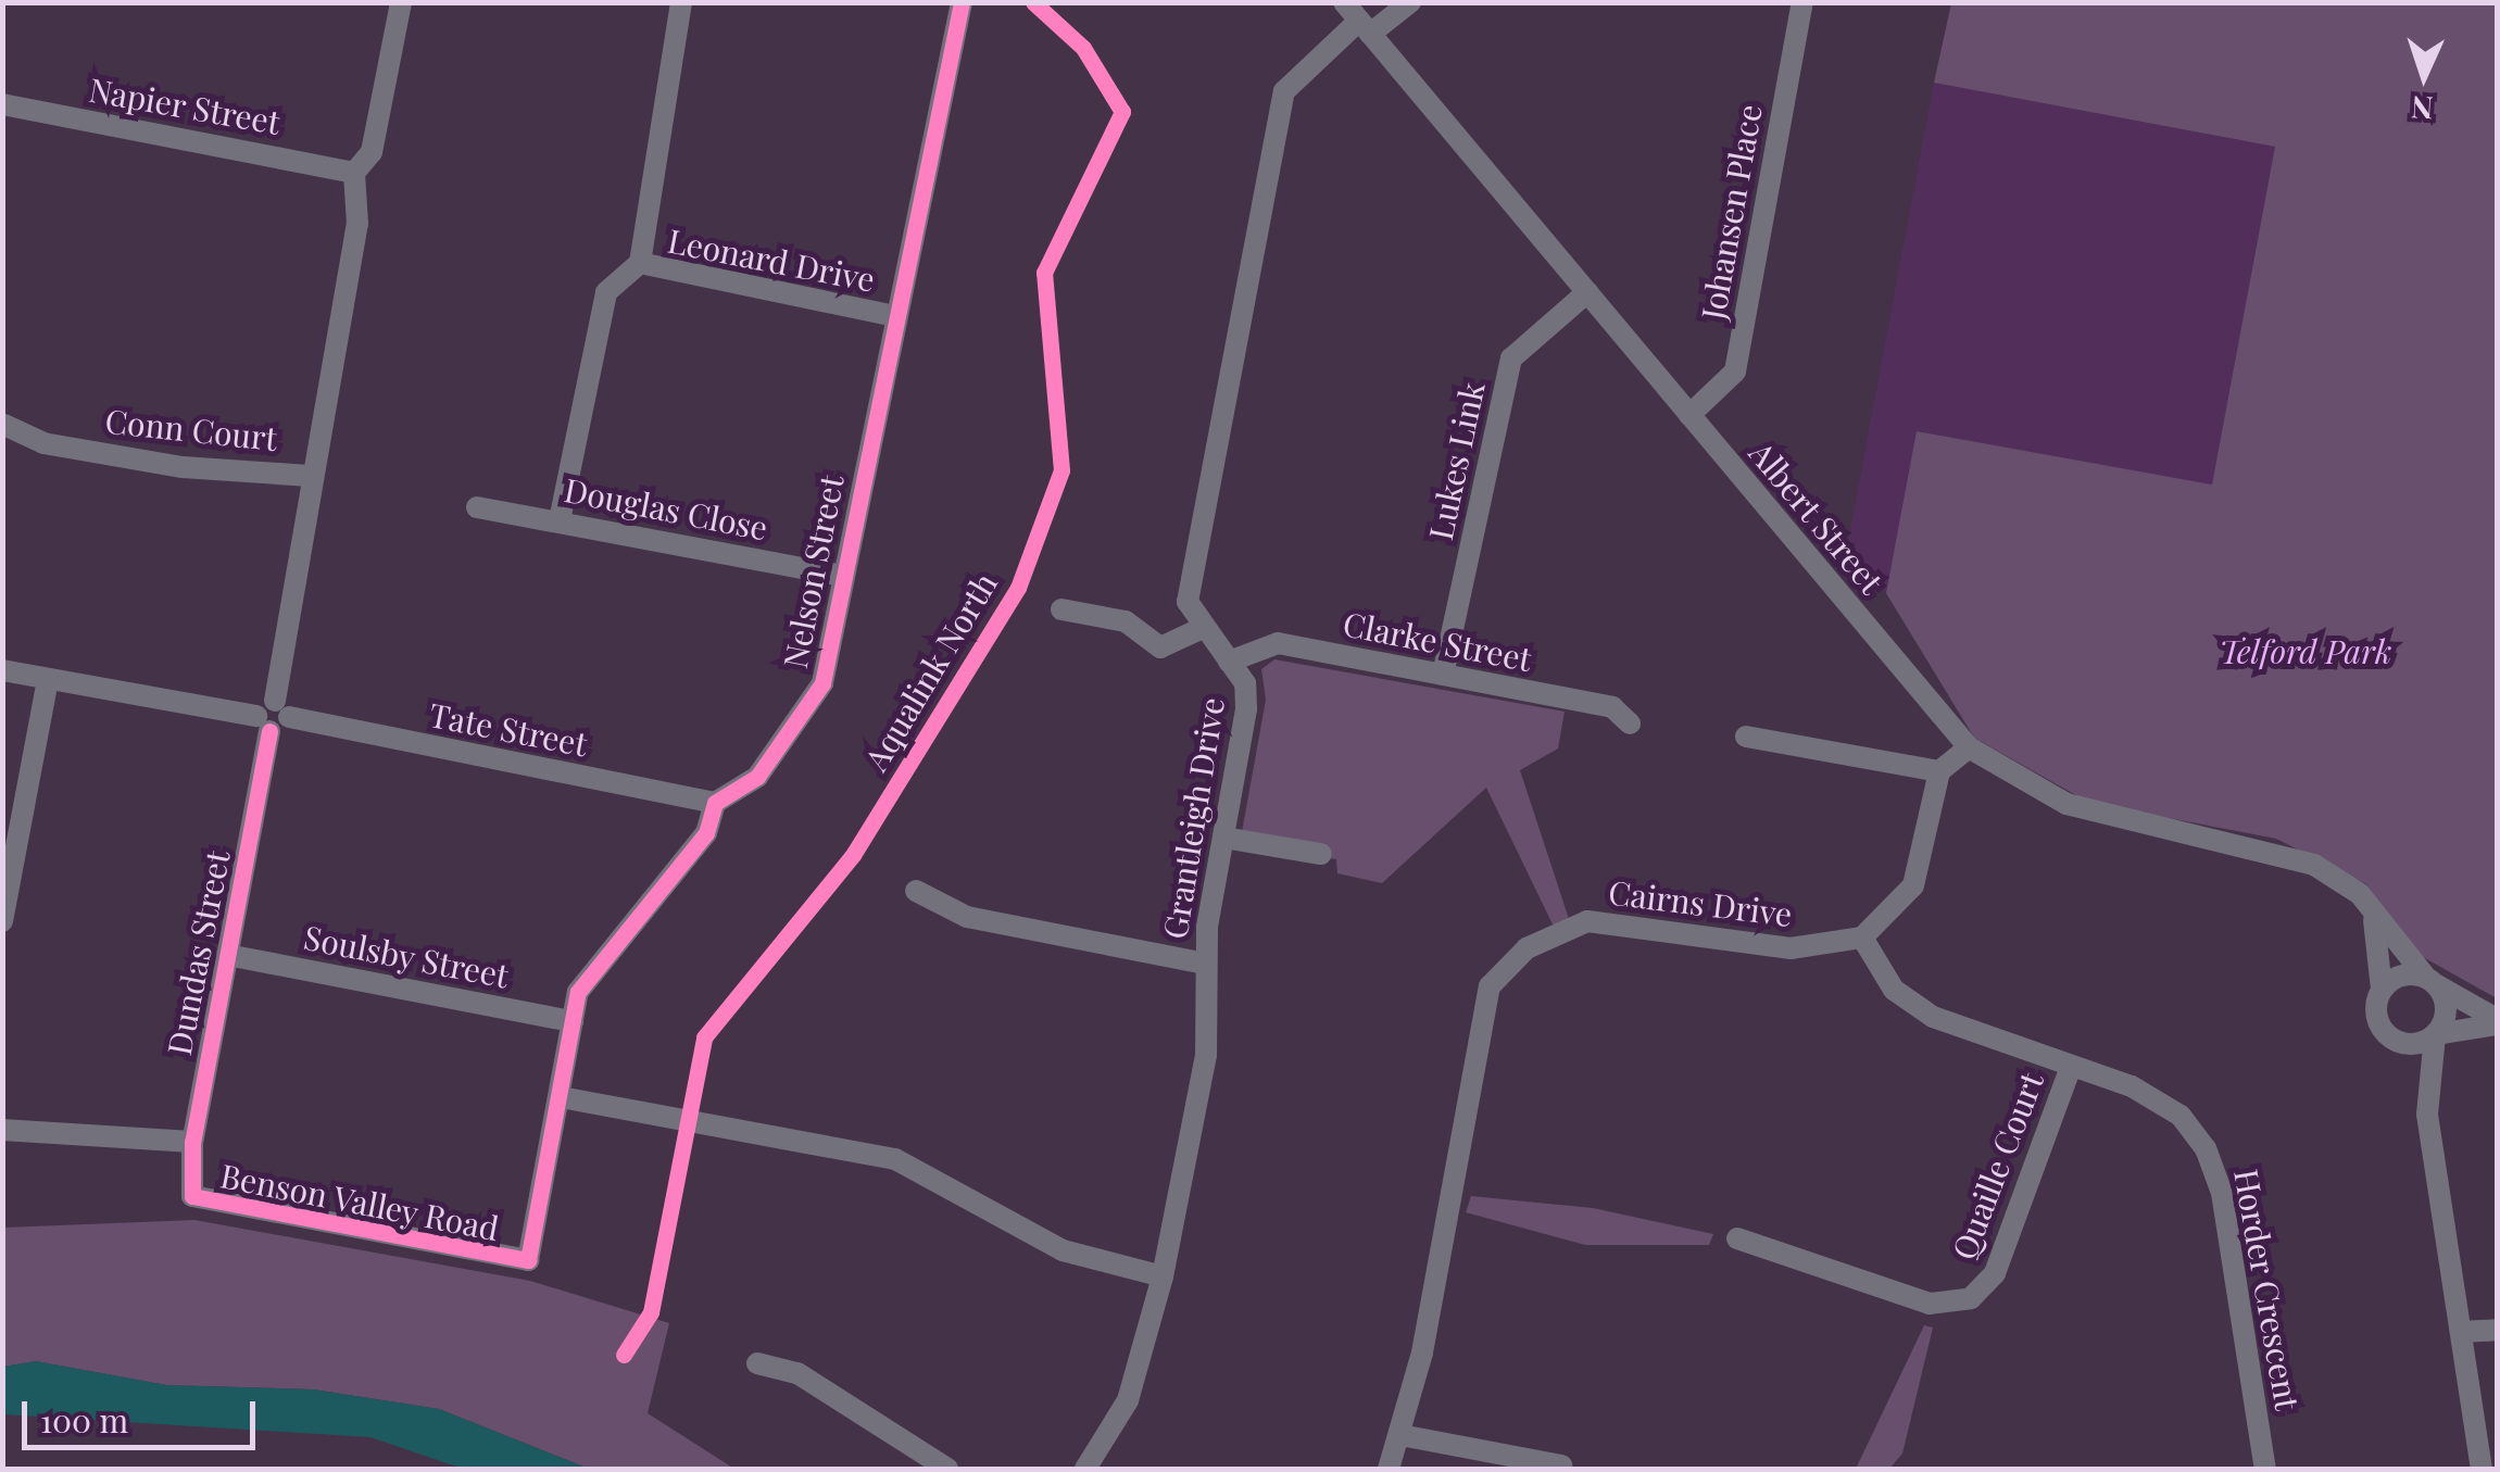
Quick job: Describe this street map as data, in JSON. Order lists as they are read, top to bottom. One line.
{"streets":{"street":["Napier Street","Johansen Place","Leonard Drive","Conn Court","Lukes Link","Douglas Close","Albert Street","Nelson Street","Clarke Street","Tate Street","Grantleigh Drive","Cairns Drive","Dundas Street","Soulsby Street","Quaille Court","Benson Valley Road","Horder Crescent"],"cycle path":["Aqualink North"]},"crossings":[["Johansen Place","Albert Street"],["Leonard Drive","Nelson Street"],["Lukes Link","Albert Street"],["Lukes Link","Clarke Street"],["Douglas Close","Nelson Street"],["Nelson Street","Tate Street"],["Clarke Street","Grantleigh Drive"],["Cairns Drive","Horder Crescent"],["Dundas Street","Soulsby Street"],["Dundas Street","Benson Valley Road"],["Quaille Court","Horder Crescent"]],"parks":["Telford Park"],"scale_bar":"100 m","north":"bottom"}
